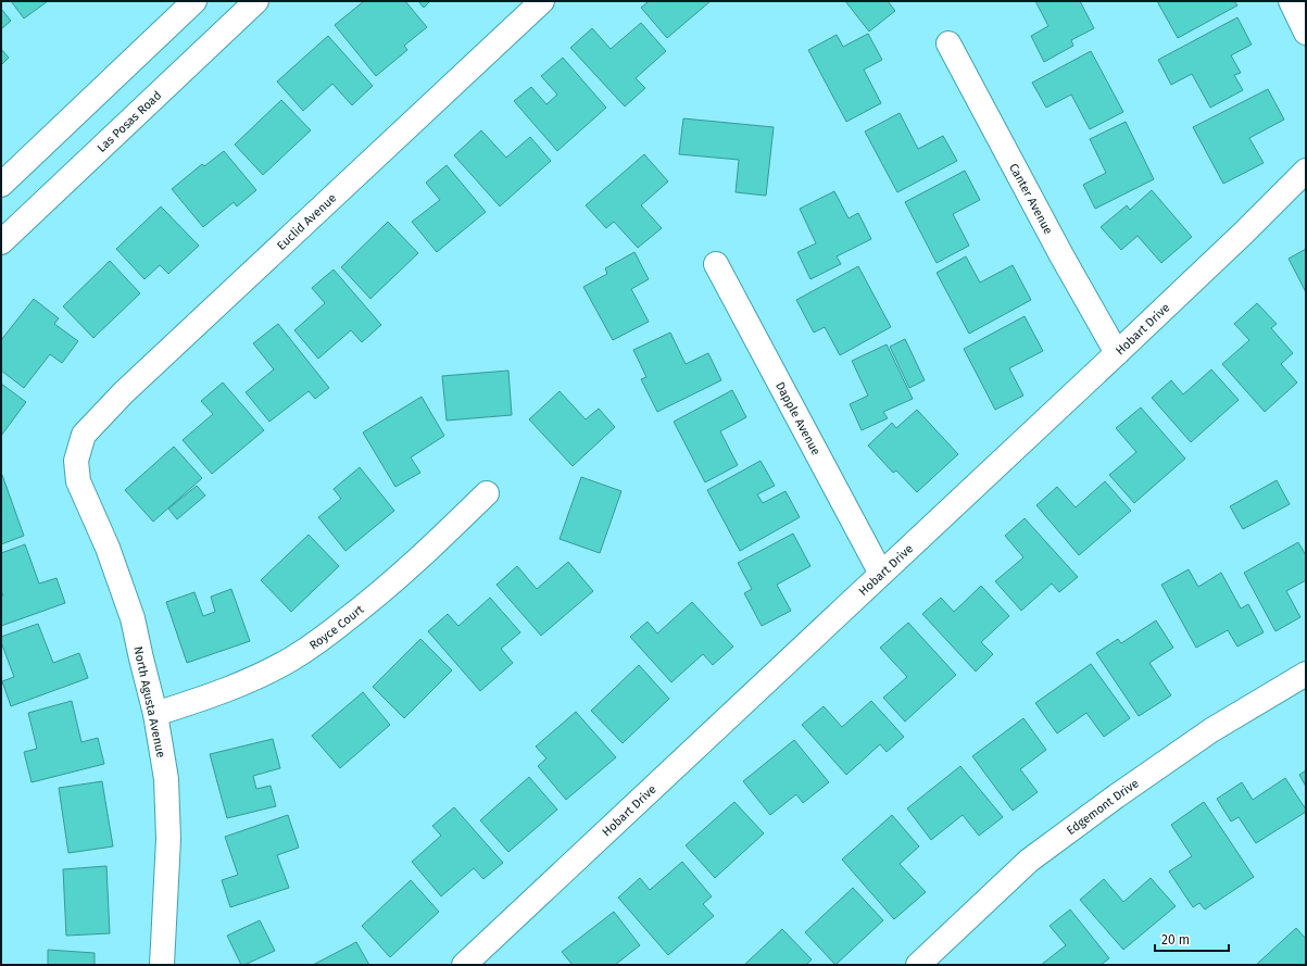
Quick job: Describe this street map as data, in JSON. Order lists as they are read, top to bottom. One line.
{"streets":{"street":["Las Posas Road","Canter Avenue","Euclid Avenue","Hobart Drive","Dapple Avenue","Royce Court","North Agusta Avenue","Edgemont Drive"]},"crossings":[["Canter Avenue","Hobart Drive"],["Euclid Avenue","North Agusta Avenue"],["Hobart Drive","Dapple Avenue"],["Royce Court","North Agusta Avenue"]],"scale_bar":"20 m"}
